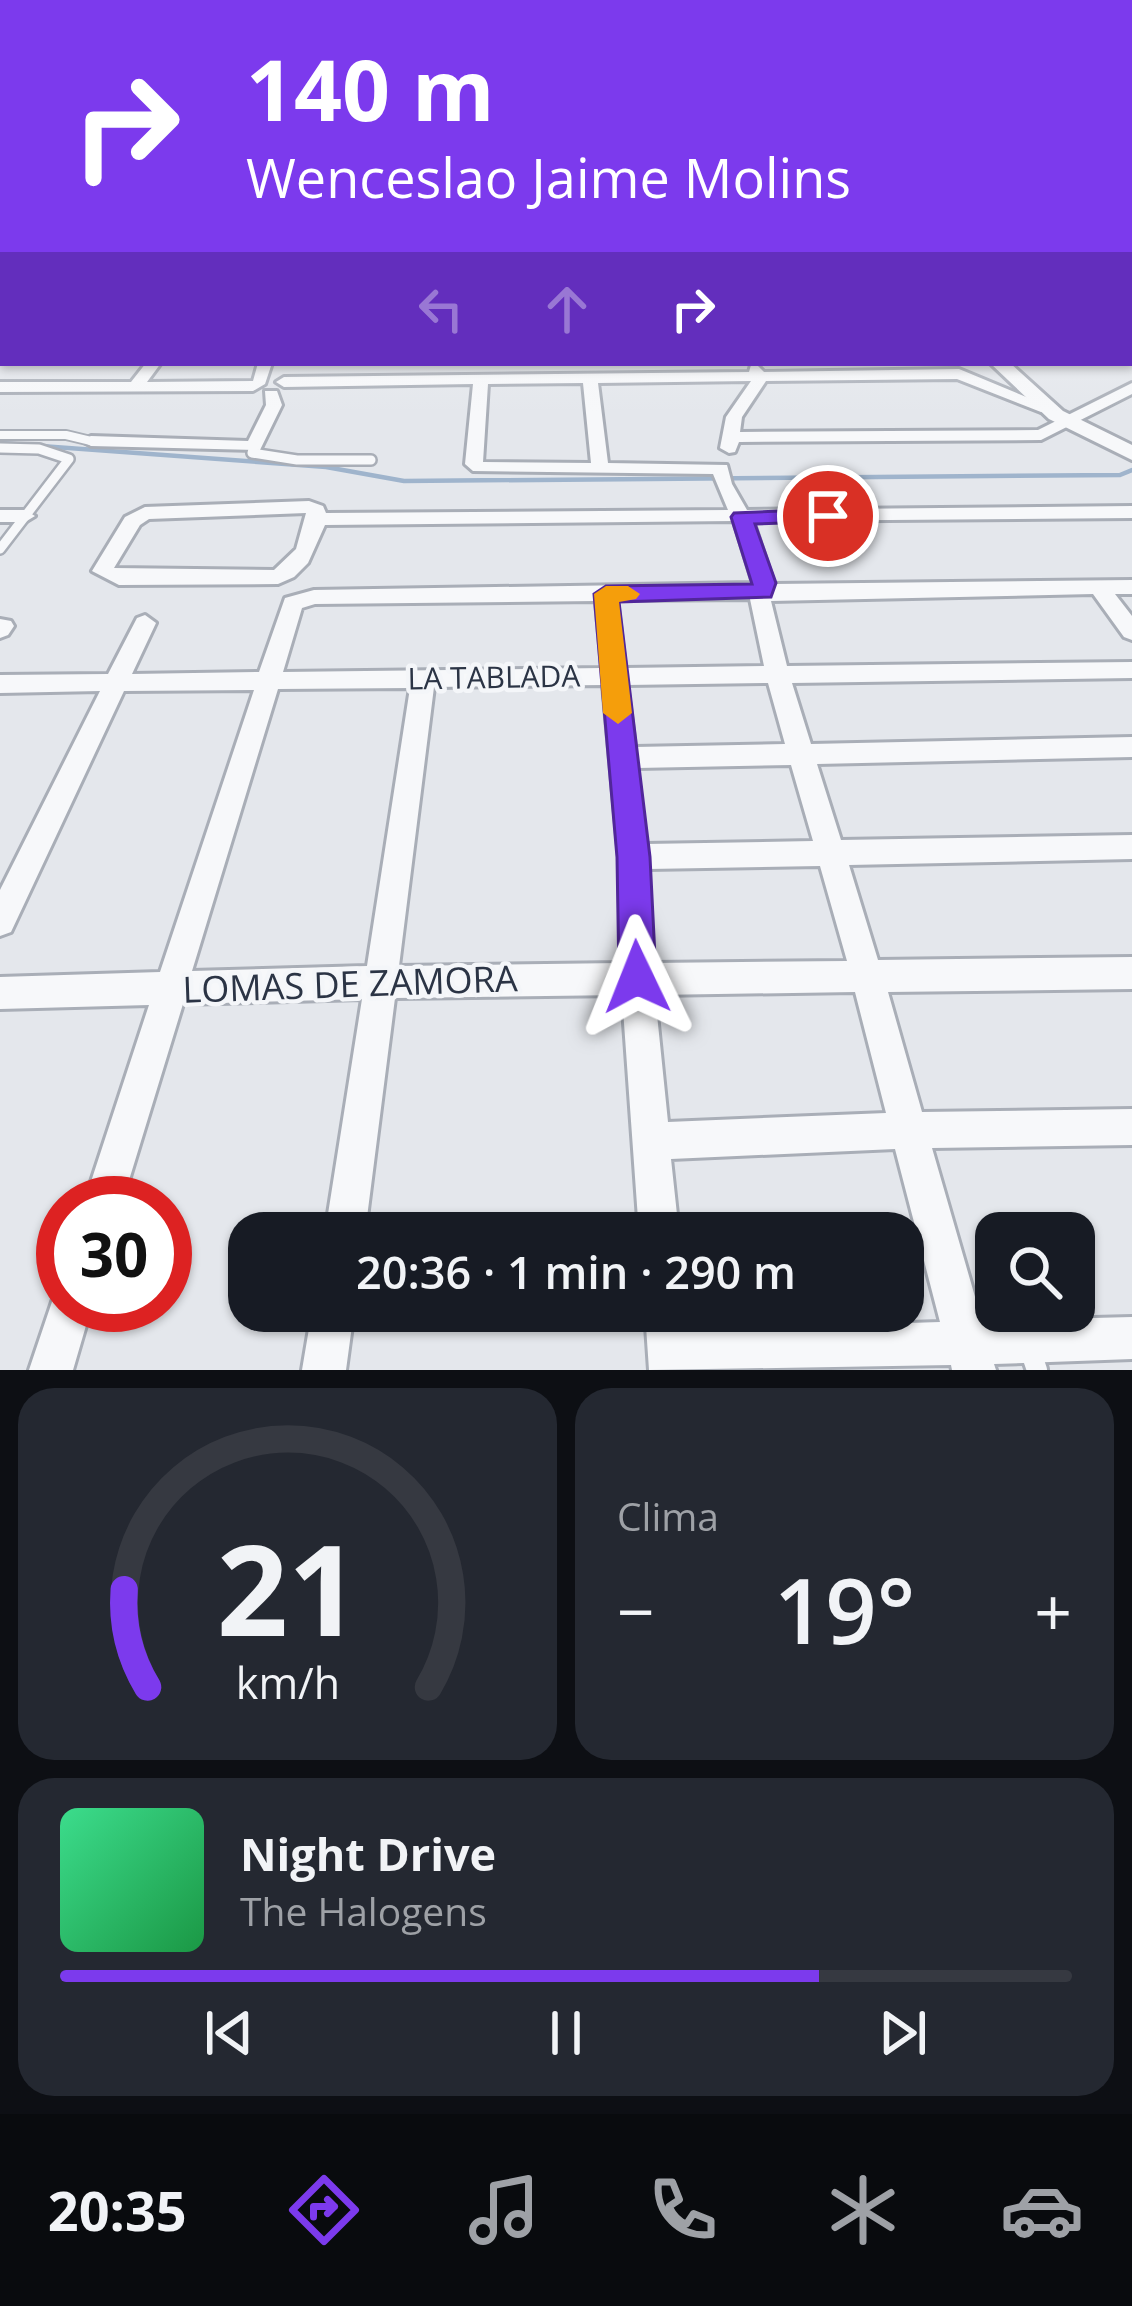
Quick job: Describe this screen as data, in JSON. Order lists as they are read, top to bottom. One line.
{"streets":{"street":["LA TABLADA","LOMAS DE ZAMORA"]},"page":{"turn":["140 m","Wenceslao Jaime Molins"],"limit":"30","trip":"20:36 · 1 min · 290 m","tile":"Clima","heat":["−","19°","+"],"song":["Night Drive","The Halogens"],"tabs":"20:35","gauge":["21","km/h"]}}
